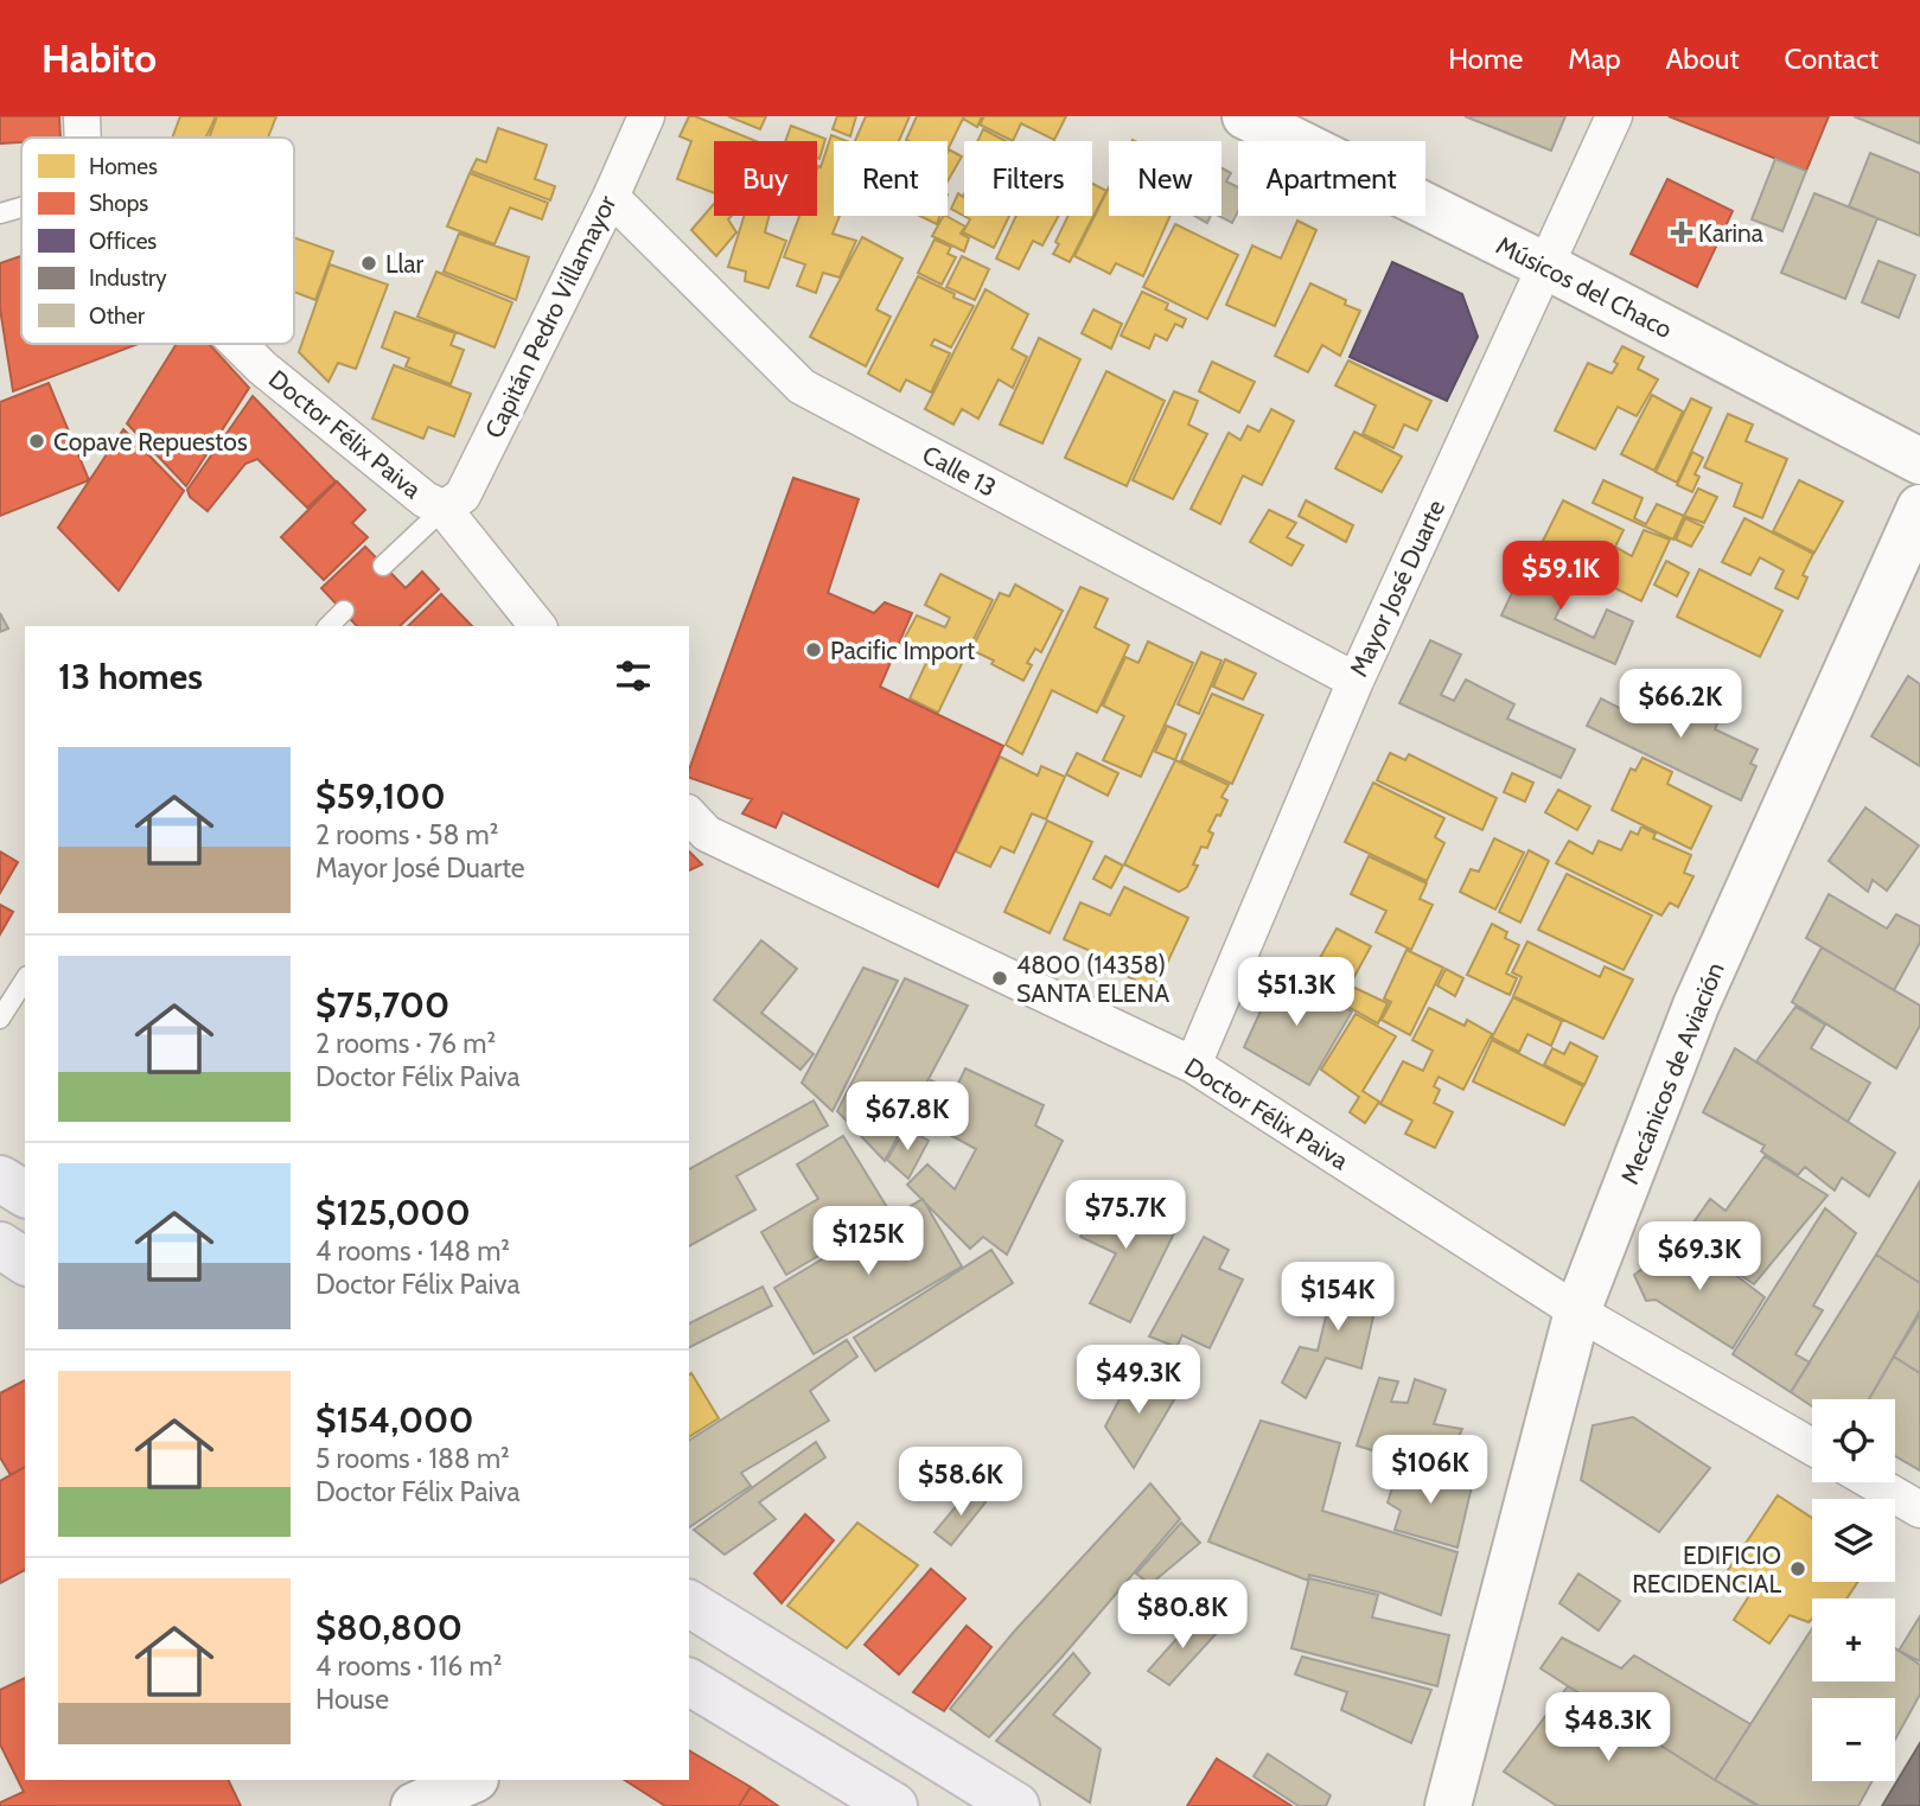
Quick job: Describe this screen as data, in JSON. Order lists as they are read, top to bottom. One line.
{"streets":{"street":["Músicos del Chaco","Capitán Pedro Villamayor","Doctor Félix Paiva","Calle 13","Mayor José Duarte","Mecánicos de Aviación"]},"crossings":[["Músicos del Chaco","Mayor José Duarte"],["Capitán Pedro Villamayor","Doctor Félix Paiva"],["Capitán Pedro Villamayor","Calle 13"],["Doctor Félix Paiva","Mayor José Duarte"],["Doctor Félix Paiva","Mecánicos de Aviación"],["Calle 13","Mayor José Duarte"]],"places":{"health":["Karina"],"other":["Llar","Copave Repuestos","Pacific Import","4800 (14358) SANTA ELENA","EDIFICIO RECIDENCIAL"]},"legend":["Homes","Shops","Offices","Industry","Other"],"page":{"header":"Habito","nav":["Home","Map","About","Contact"],"chip":["Buy","Rent","Filters","New","Apartment"],"price":["$59.1K","$66.2K","$51.3K","$67.8K","$75.7K","$125K","$69.3K","$154K","$49.3K","$106K","$58.6K","$80.8K","$48.3K"],"heading":"13 homes","list":[{"name":"$59,100","note":"2 rooms · 58 m² · Mayor José Duarte"},{"name":"$75,700","note":"2 rooms · 76 m² · Doctor Félix Paiva"},{"name":"$125,000","note":"4 rooms · 148 m² · Doctor Félix Paiva"},{"name":"$154,000","note":"5 rooms · 188 m² · Doctor Félix Paiva"},{"name":"$80,800","note":"4 rooms · 116 m² · House"}],"map_buttons":["+","−"]}}
